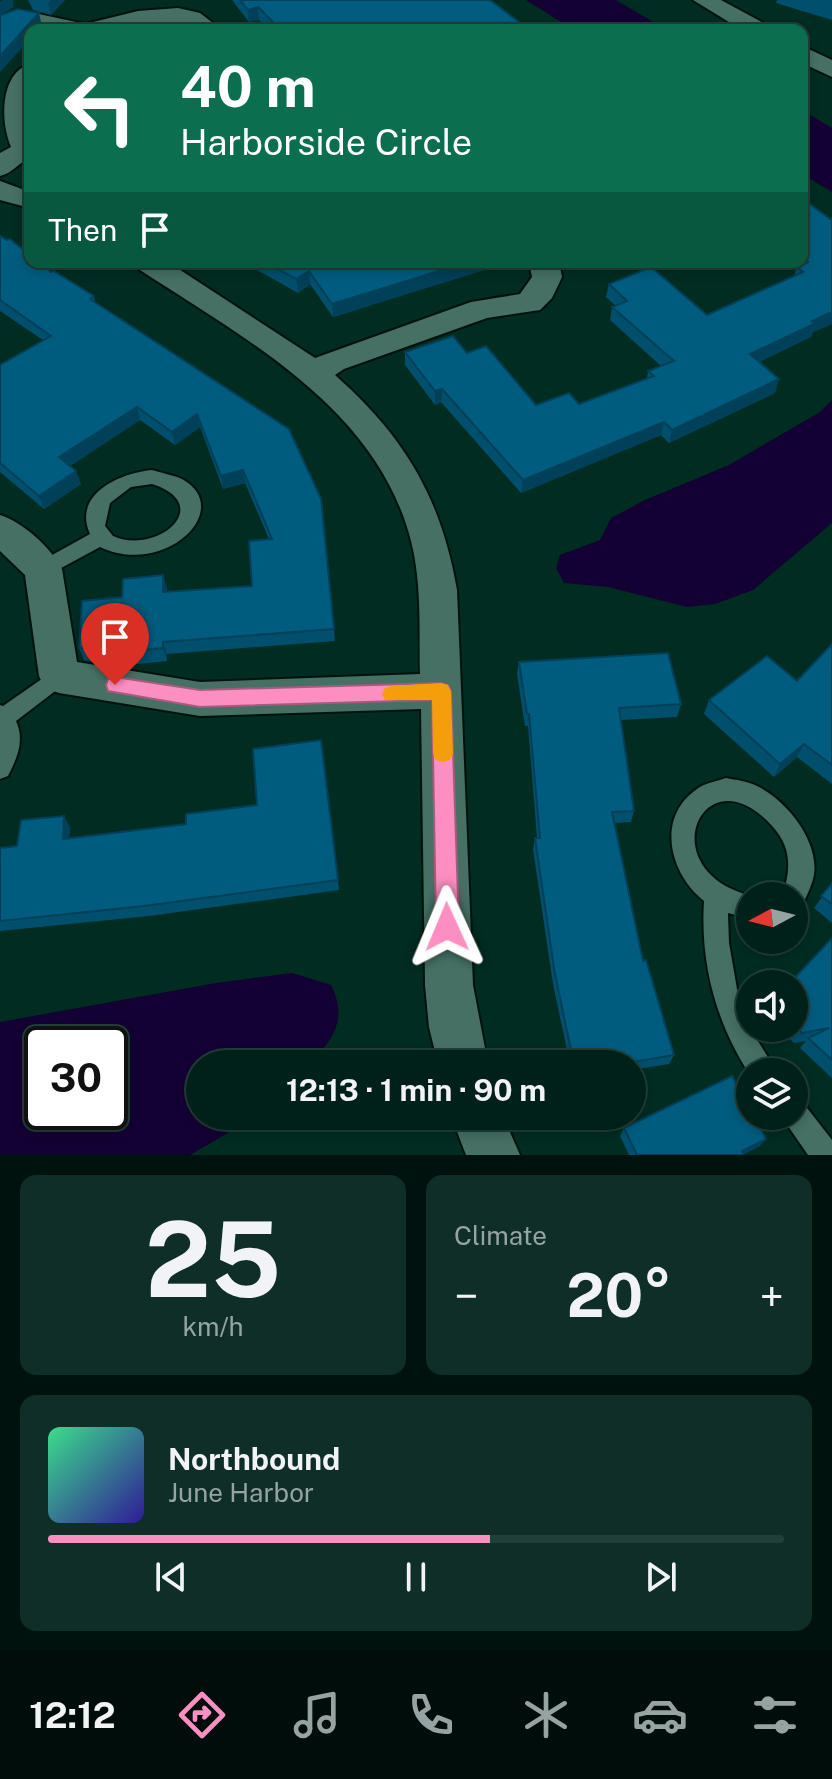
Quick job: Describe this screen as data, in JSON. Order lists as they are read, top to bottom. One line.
{"north":"left","page":{"turn":["40 m","Harborside Circle"],"then":"Then","limit":"30","trip":"12:13 · 1 min · 90 m","tile":[["25","km/h"],"Climate"],"heat":["−","20°","+"],"song":["Northbound","June Harbor"],"tabs":"12:12"}}
